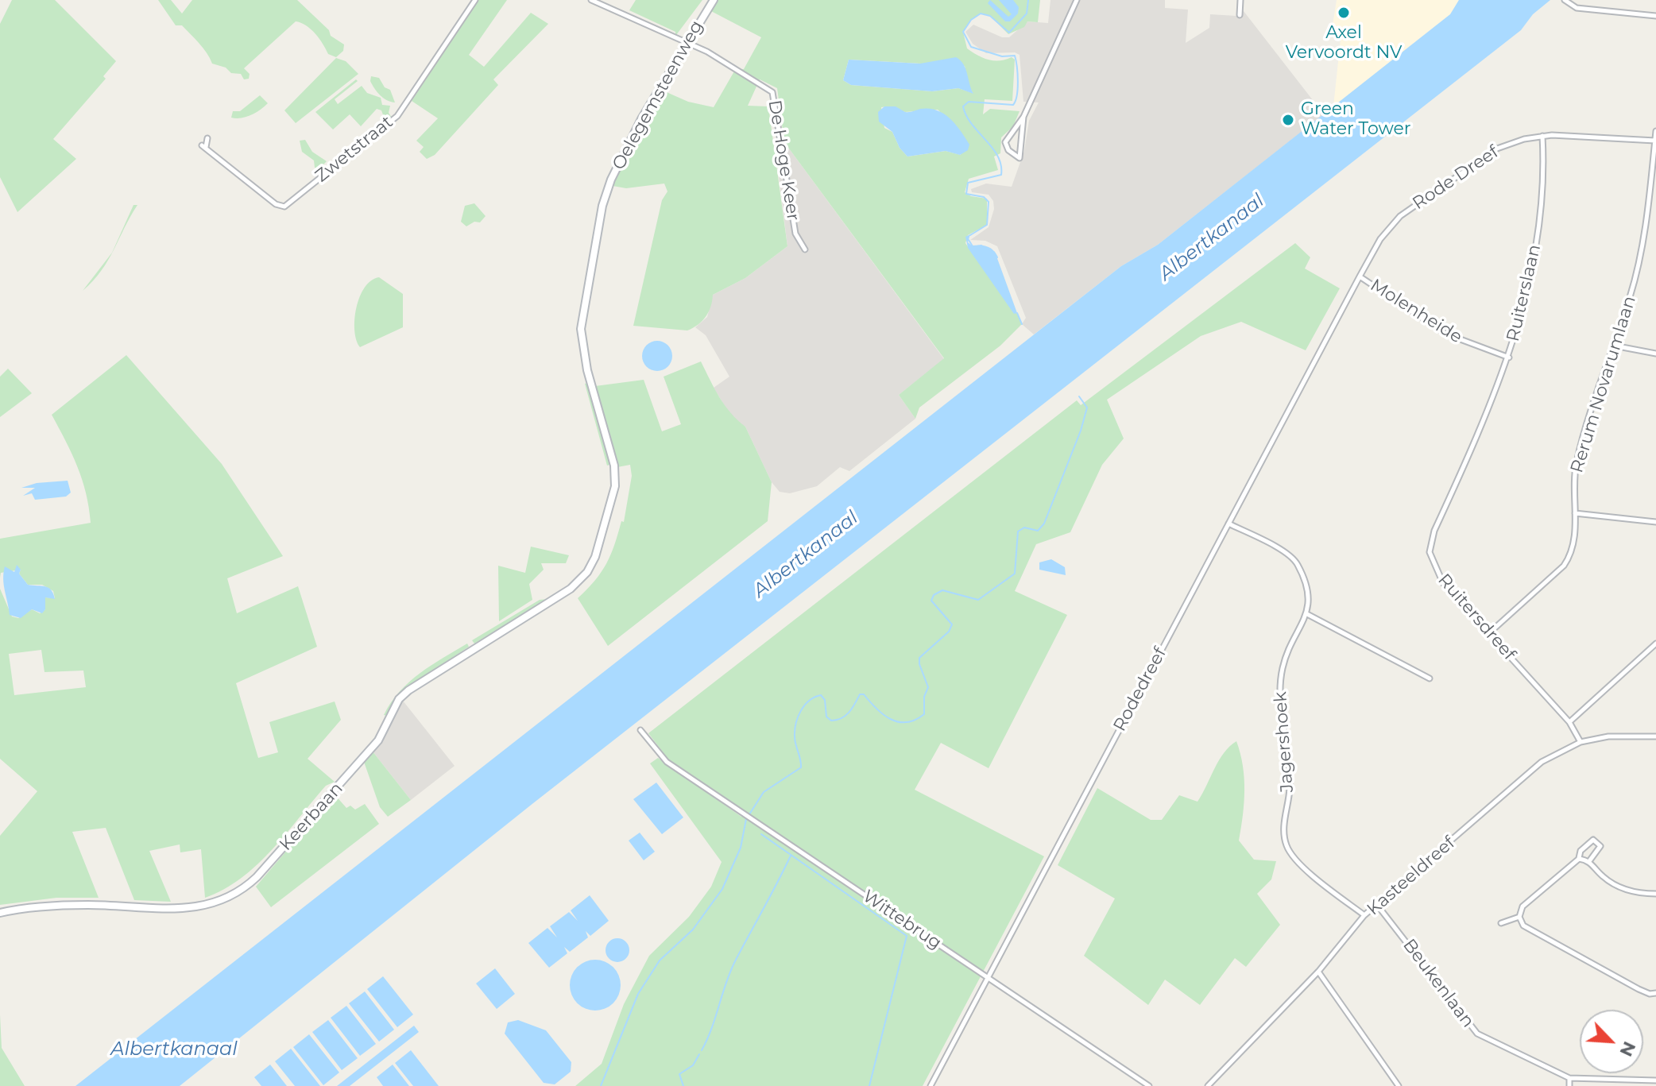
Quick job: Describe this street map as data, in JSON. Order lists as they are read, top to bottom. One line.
{"streets":{"street":["Oelegemsteenweg","Zwetstraat","De Hoge Keer","Rode Dreef","Ruiterslaan","Molenheide","Rerum Novarumlaan","Ruitersdreef","Rodedreef","Jagershoek","Keerbaan","Kasteeldreef","Wittebrug","Beukenlaan"]},"crossings":[["Oelegemsteenweg","De Hoge Keer"],["Oelegemsteenweg","Keerbaan"],["Rode Dreef","Ruiterslaan"],["Rode Dreef","Molenheide"],["Rode Dreef","Rerum Novarumlaan"],["Rode Dreef","Rodedreef"],["Ruiterslaan","Molenheide"],["Ruiterslaan","Ruitersdreef"],["Rerum Novarumlaan","Ruitersdreef"],["Ruitersdreef","Kasteeldreef"],["Rodedreef","Wittebrug"],["Jagershoek","Kasteeldreef"],["Kasteeldreef","Beukenlaan"]],"water":["Albertkanaal"],"places":["Axel Vervoordt NV","Green Water Tower"],"north":"bottom right"}
